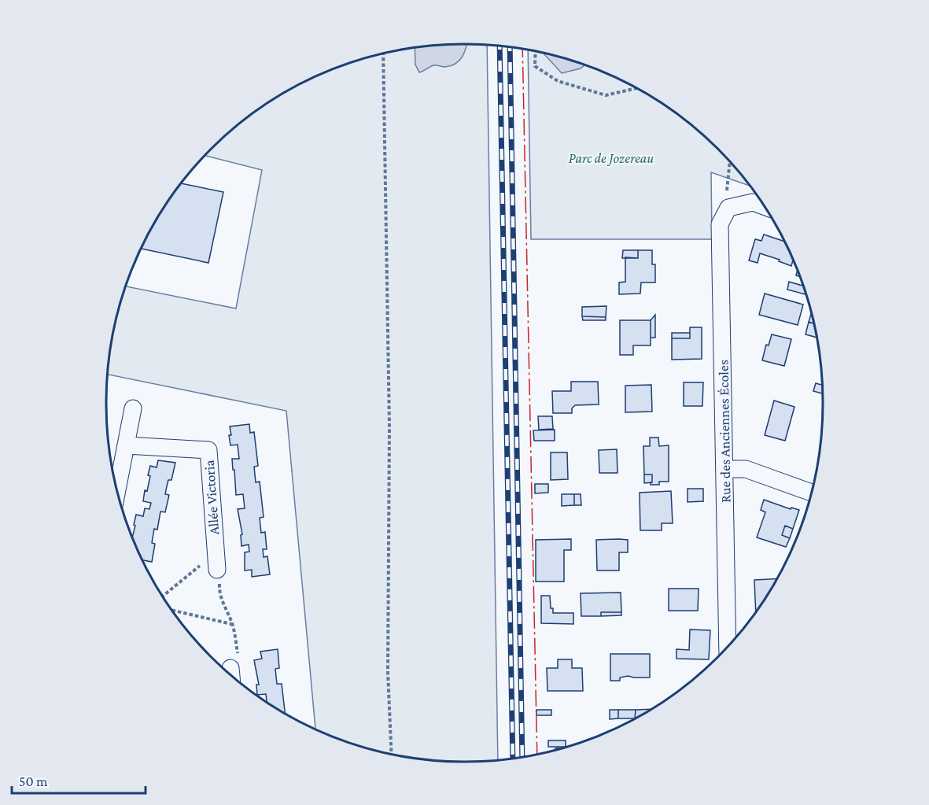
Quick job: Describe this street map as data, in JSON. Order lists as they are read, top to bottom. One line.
{"streets":{"street":["Rue des Anciennes Écoles","Allée Victoria"]},"parks":["Parc de Jozereau"],"scale_bar":"50 m"}
